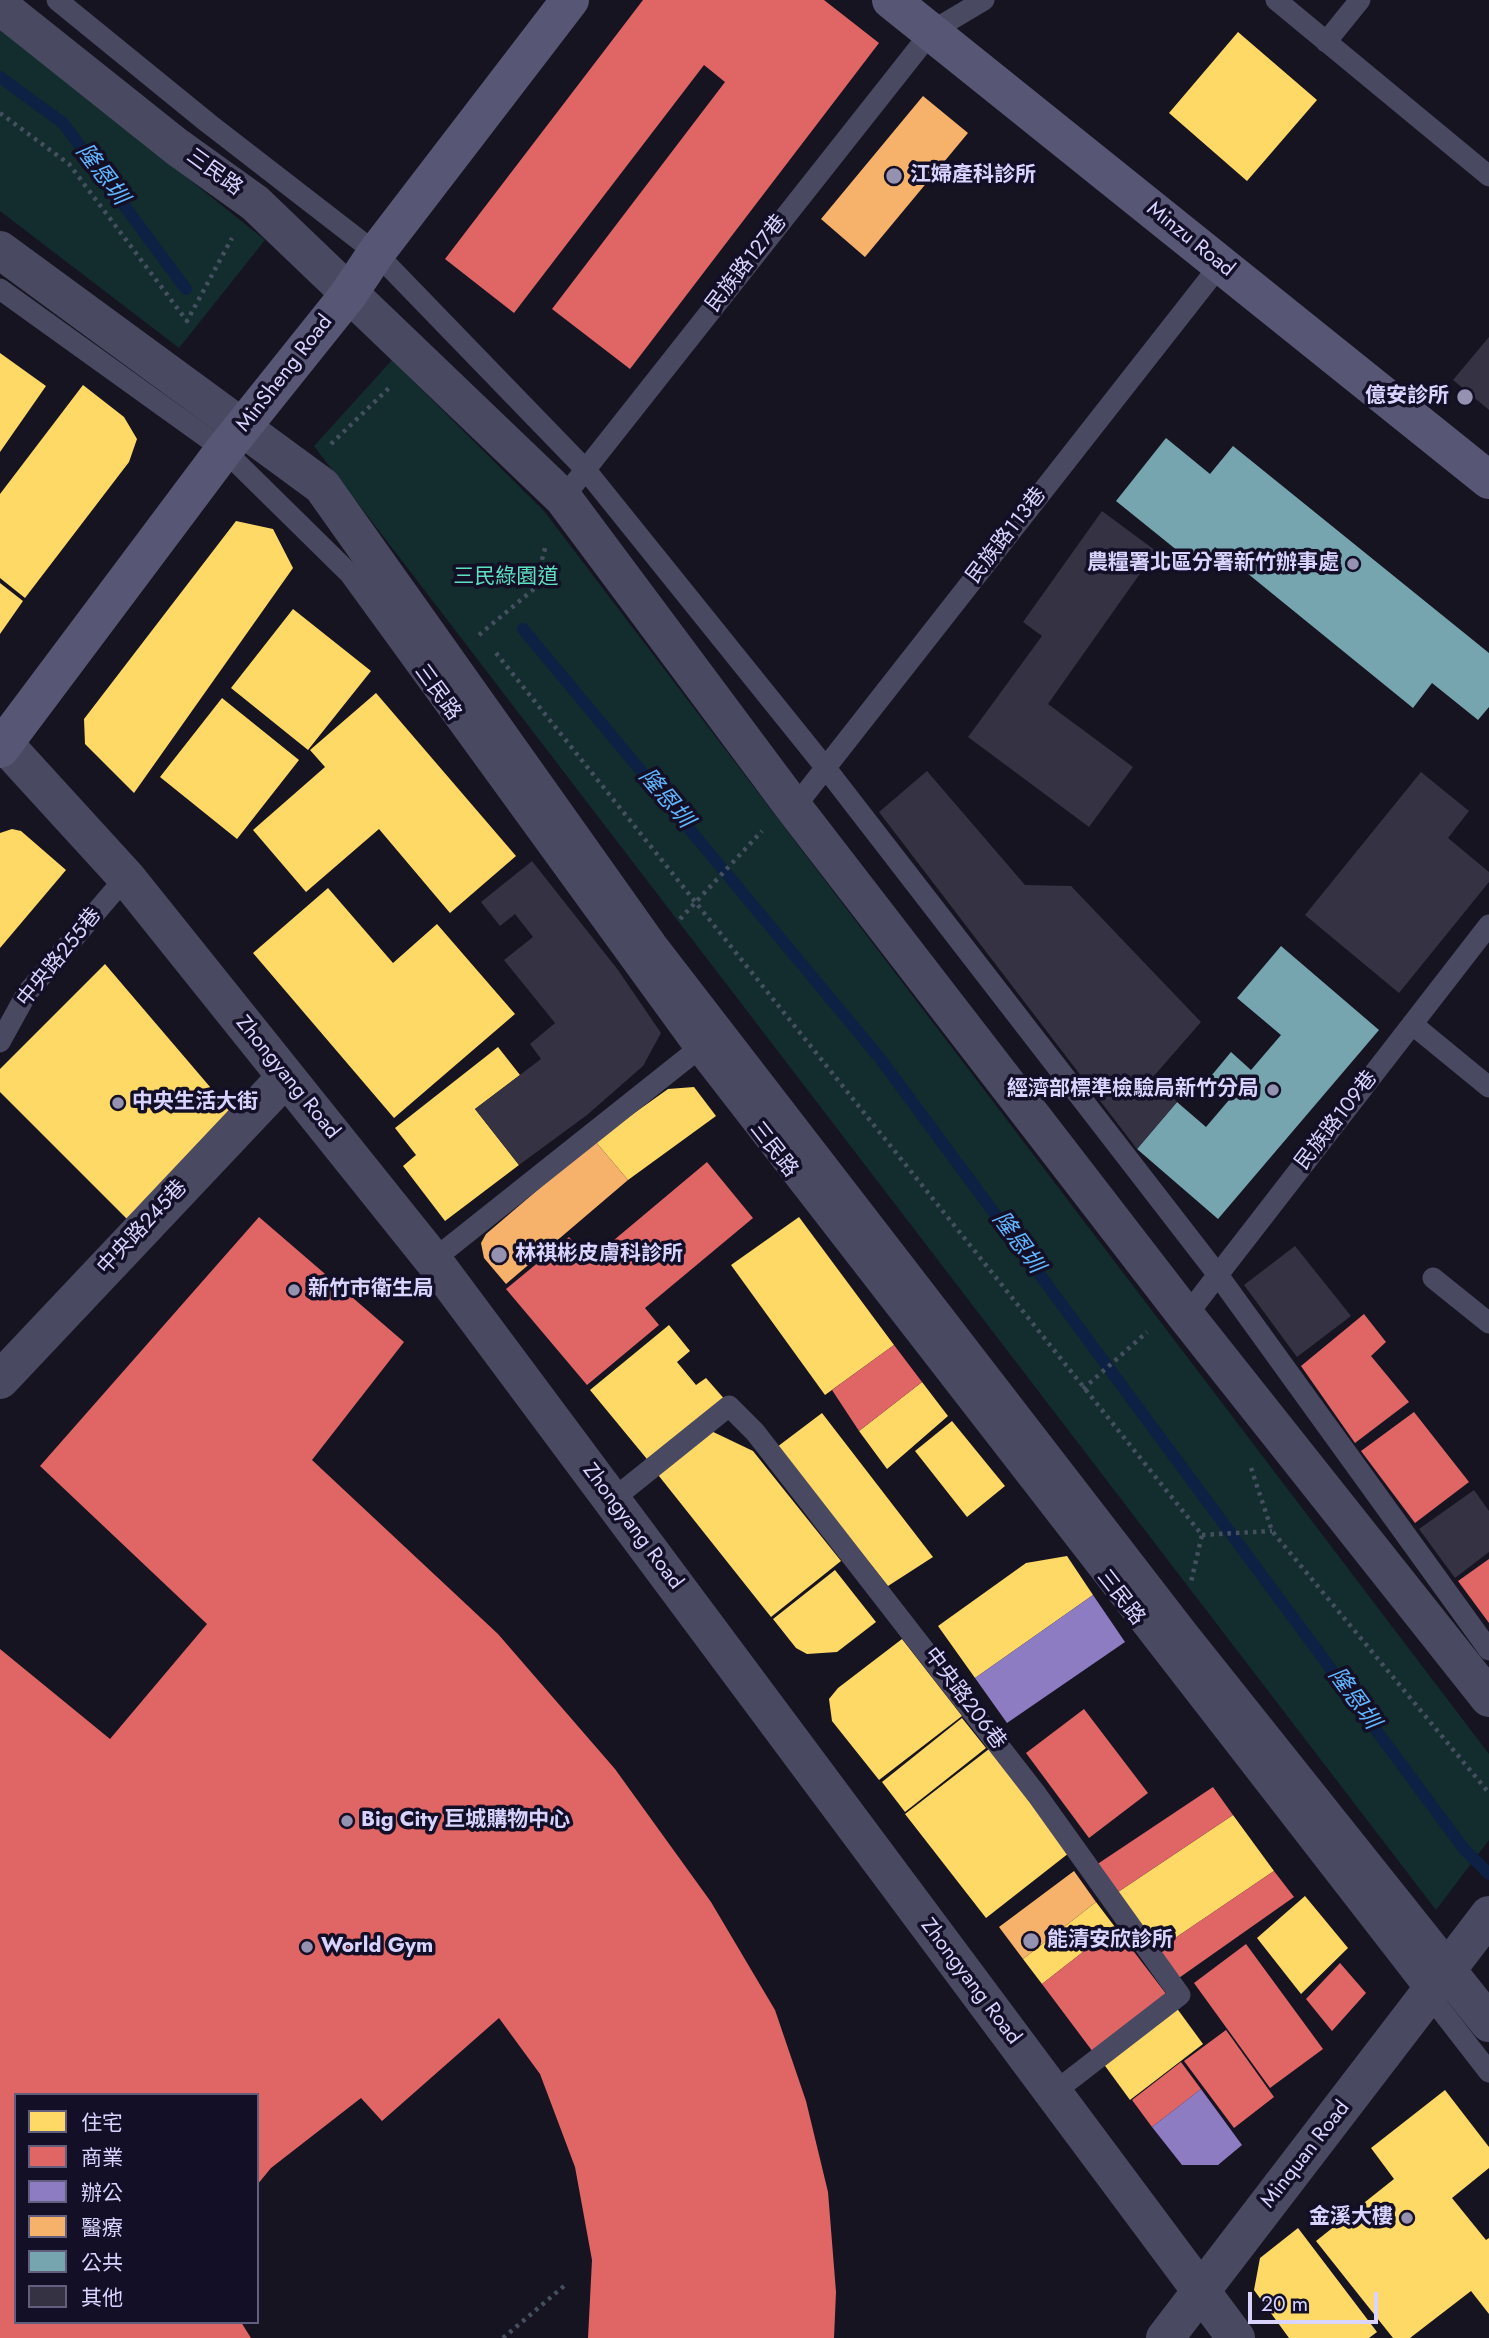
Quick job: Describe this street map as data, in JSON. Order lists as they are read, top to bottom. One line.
{"streets":{"street":["三民路","Minzu Road","MinSheng Road","Zhongyang Road","中央路245巷","Minquan Road"],"lane":["民族路127巷","民族路113巷","中央路255巷","民族路109巷","中央路206巷"]},"crossings":[["三民路","民族路127巷"],["三民路","MinSheng Road"],["三民路","民族路113巷"],["三民路","民族路109巷"],["三民路","Minquan Road"],["Minzu Road","民族路127巷"],["Minzu Road","民族路113巷"],["MinSheng Road","Zhongyang Road"],["中央路255巷","Zhongyang Road"],["Zhongyang Road","中央路245巷"],["Zhongyang Road","中央路206巷"],["Zhongyang Road","Minquan Road"]],"water":["隆恩圳"],"parks":["三民綠園道"],"places":["江婦產科診所","億安診所","農糧署北區分署新竹辦事處","經濟部標準檢驗局新竹分局","中央生活大街","林祺彬皮膚科診所","新竹市衛生局","Big City 巨城購物中心","能清安欣診所","World Gym","金溪大樓"],"legend":["住宅","商業","辦公","醫療","公共","其他"],"scale_bar":"20 m"}
